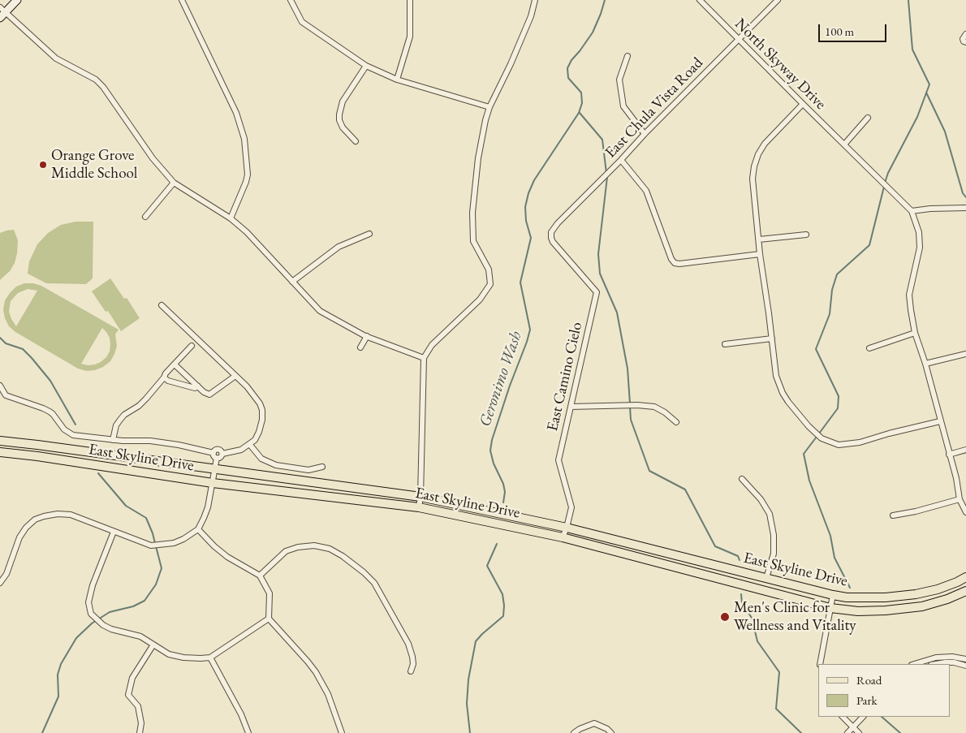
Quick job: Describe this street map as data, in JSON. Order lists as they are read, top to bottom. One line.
{"streets":{"main road":["East Skyline Drive"],"street":["North Skyway Drive","East Chula Vista Road","East Camino Cielo"]},"crossings":[["North Skyway Drive","East Chula Vista Road"],["East Chula Vista Road","East Camino Cielo"],["East Camino Cielo","East Skyline Drive"]],"water":["Geronimo Wash"],"places":["Orange Grove Middle School","Men's Clinic for Wellness and Vitality"],"legend":["Road","Park"],"scale_bar":"100 m"}
